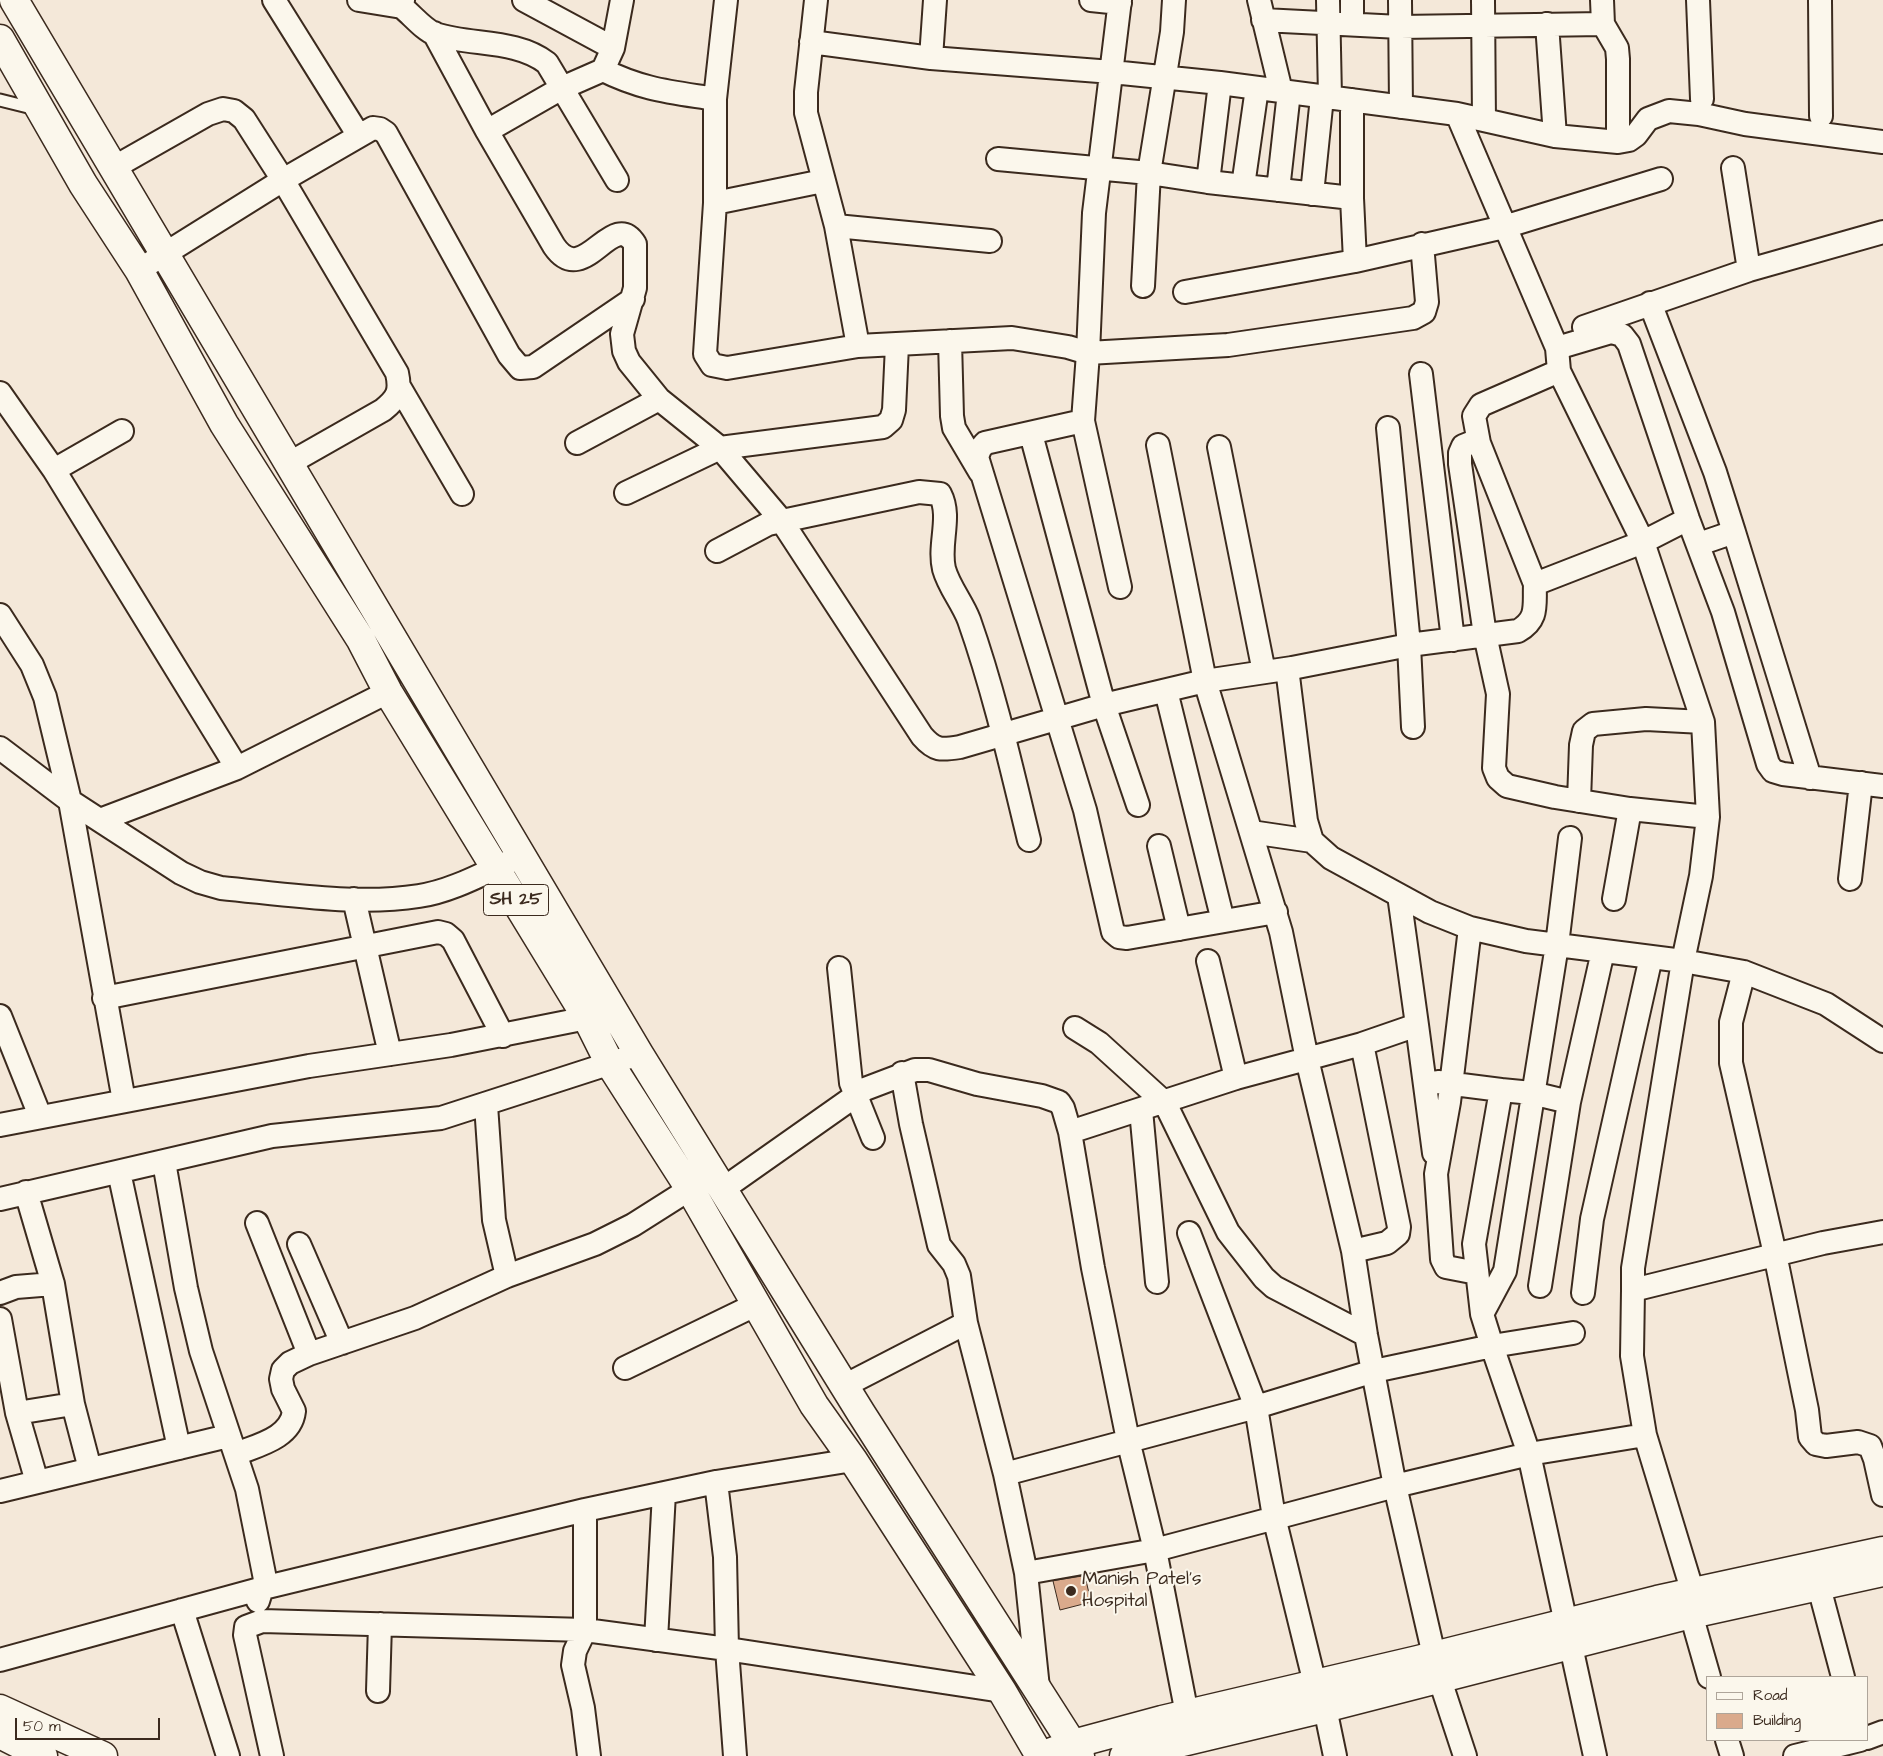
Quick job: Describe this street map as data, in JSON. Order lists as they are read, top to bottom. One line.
{"streets":{"main road":["SH 25"]},"places":["Manish Patel's Hospital"],"legend":["Road","Building"],"scale_bar":"50 m"}
